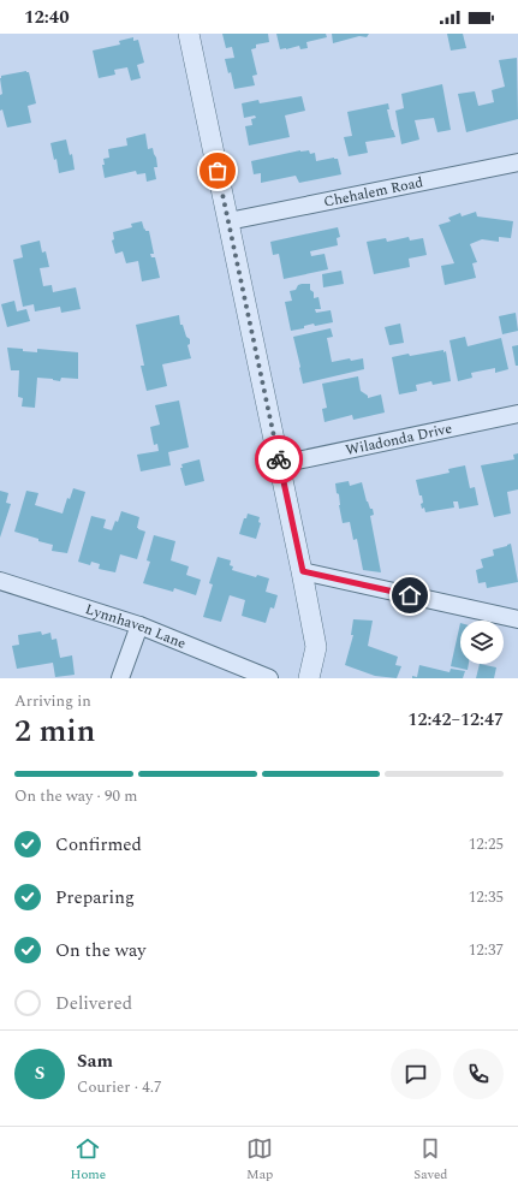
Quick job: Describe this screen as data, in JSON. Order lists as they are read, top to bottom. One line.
{"streets":{"street":["Chehalem Road","Wiladonda Drive","Lynnhaven Lane"]},"page":{"status":"12:40","heading":["2 min","Arriving in","12:42–12:47"],"panel":["Sam","Courier · 4.7"],"bar":"On the way · 90 m","list":[["Confirmed","12:25"],["Preparing","12:35"],["On the way","12:37"],"Delivered"],"round":"S","tabs":["Home","Map","Saved"]}}
